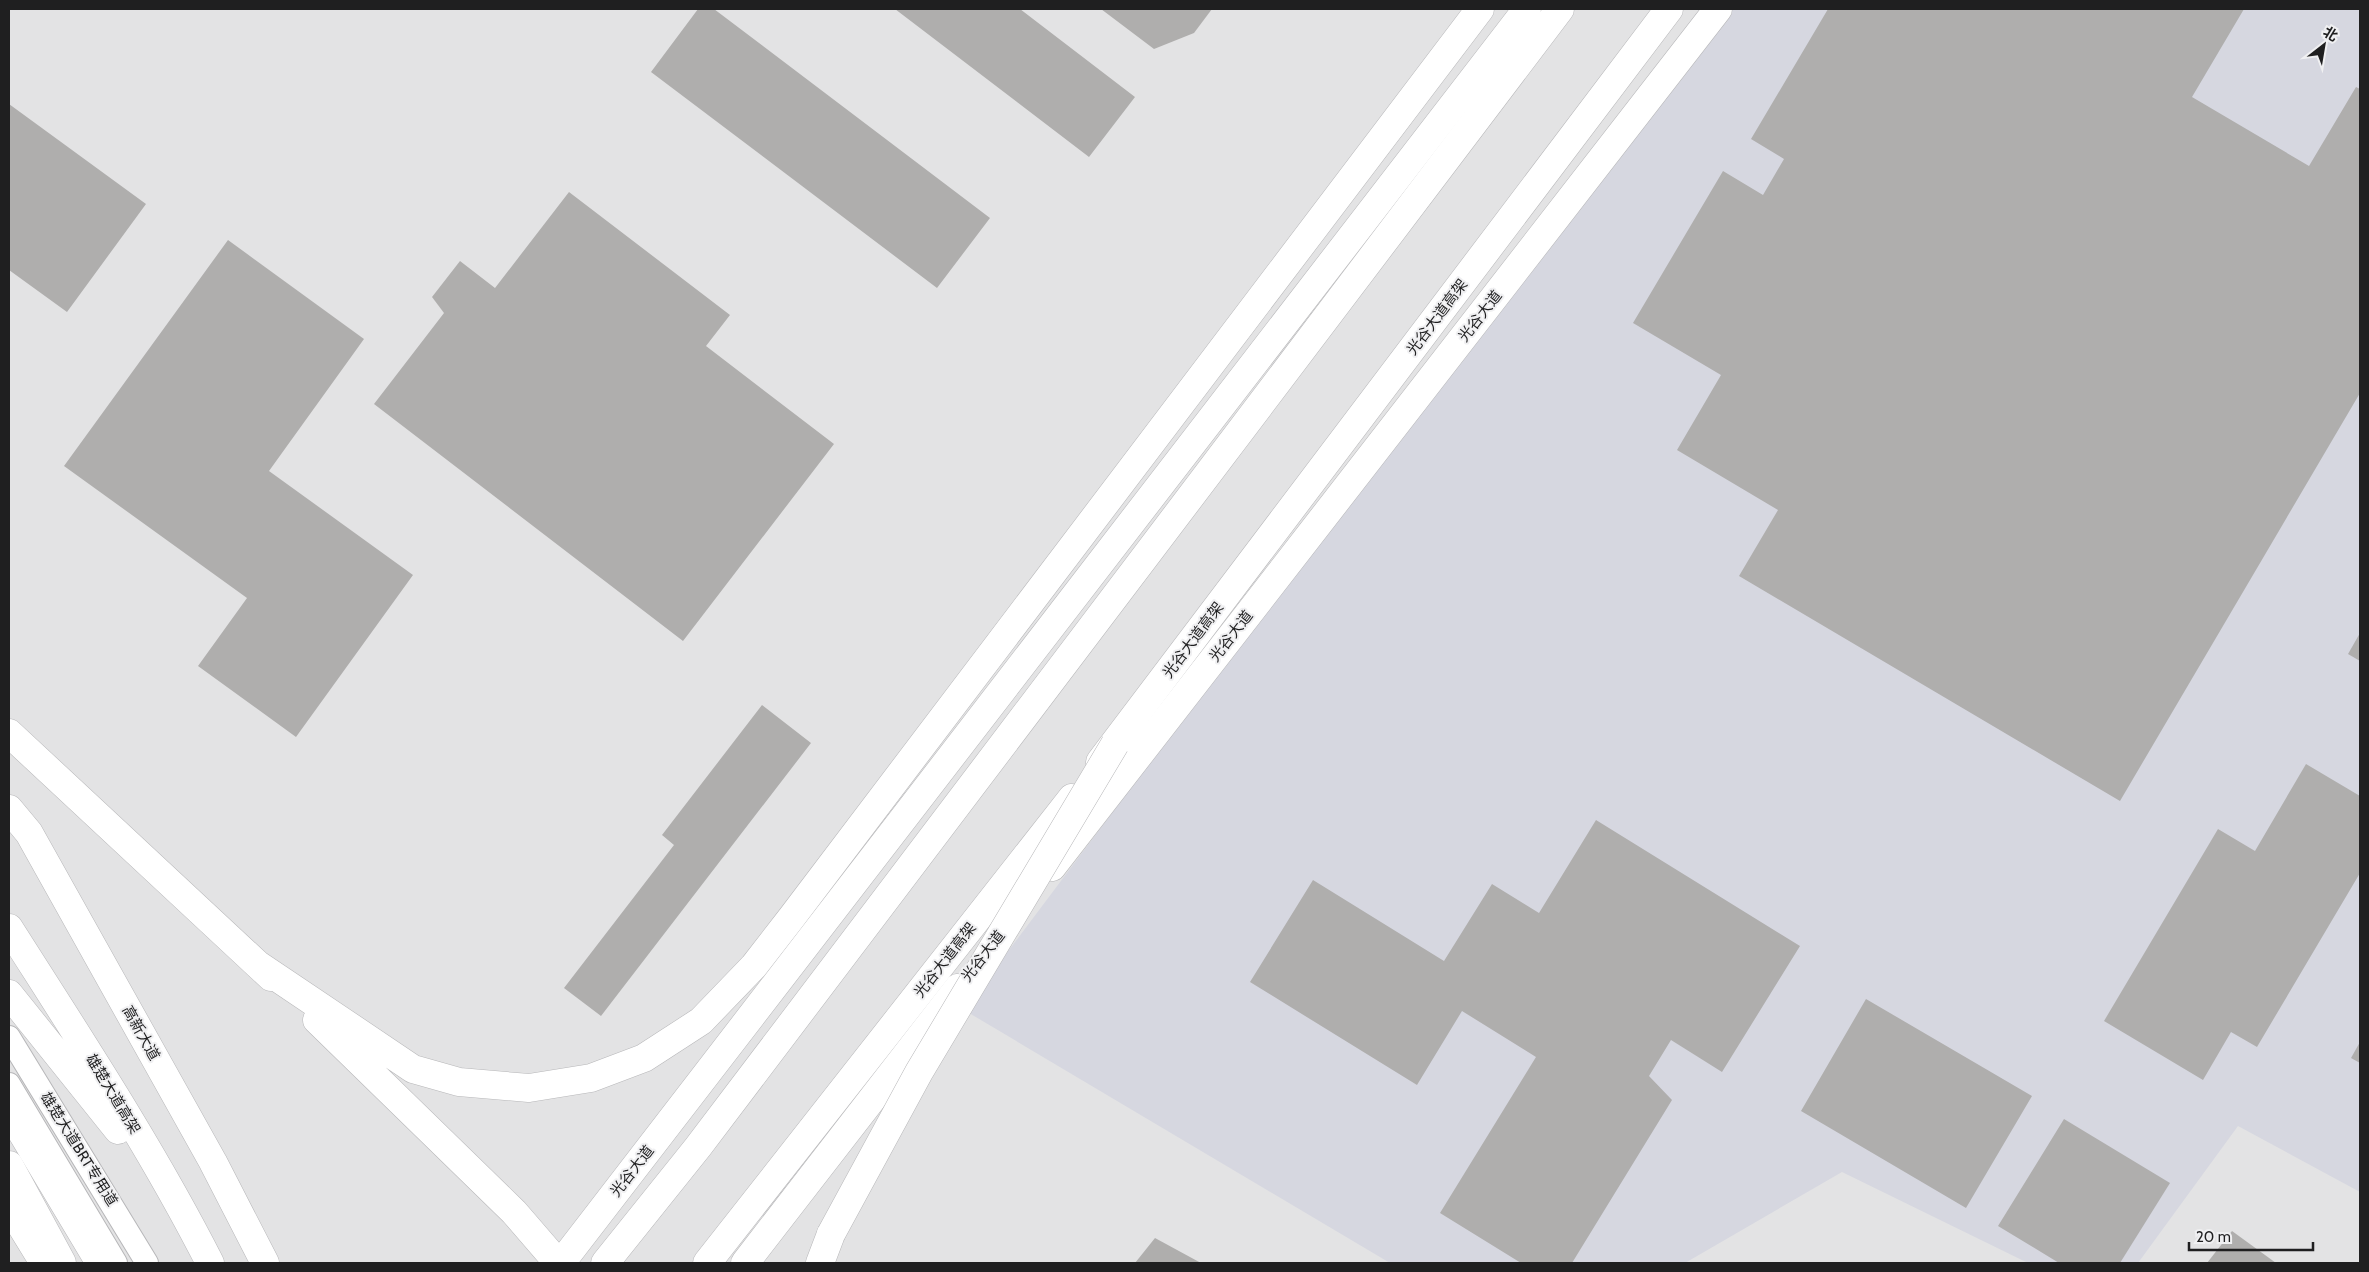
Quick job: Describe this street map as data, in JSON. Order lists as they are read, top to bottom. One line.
{"streets":{"main road":["光谷大道","光谷大道高架","高新大道","雄楚大道高架"],"lane":["雄楚大道BRT专用道"]},"scale_bar":"20 m","north":"top right"}
